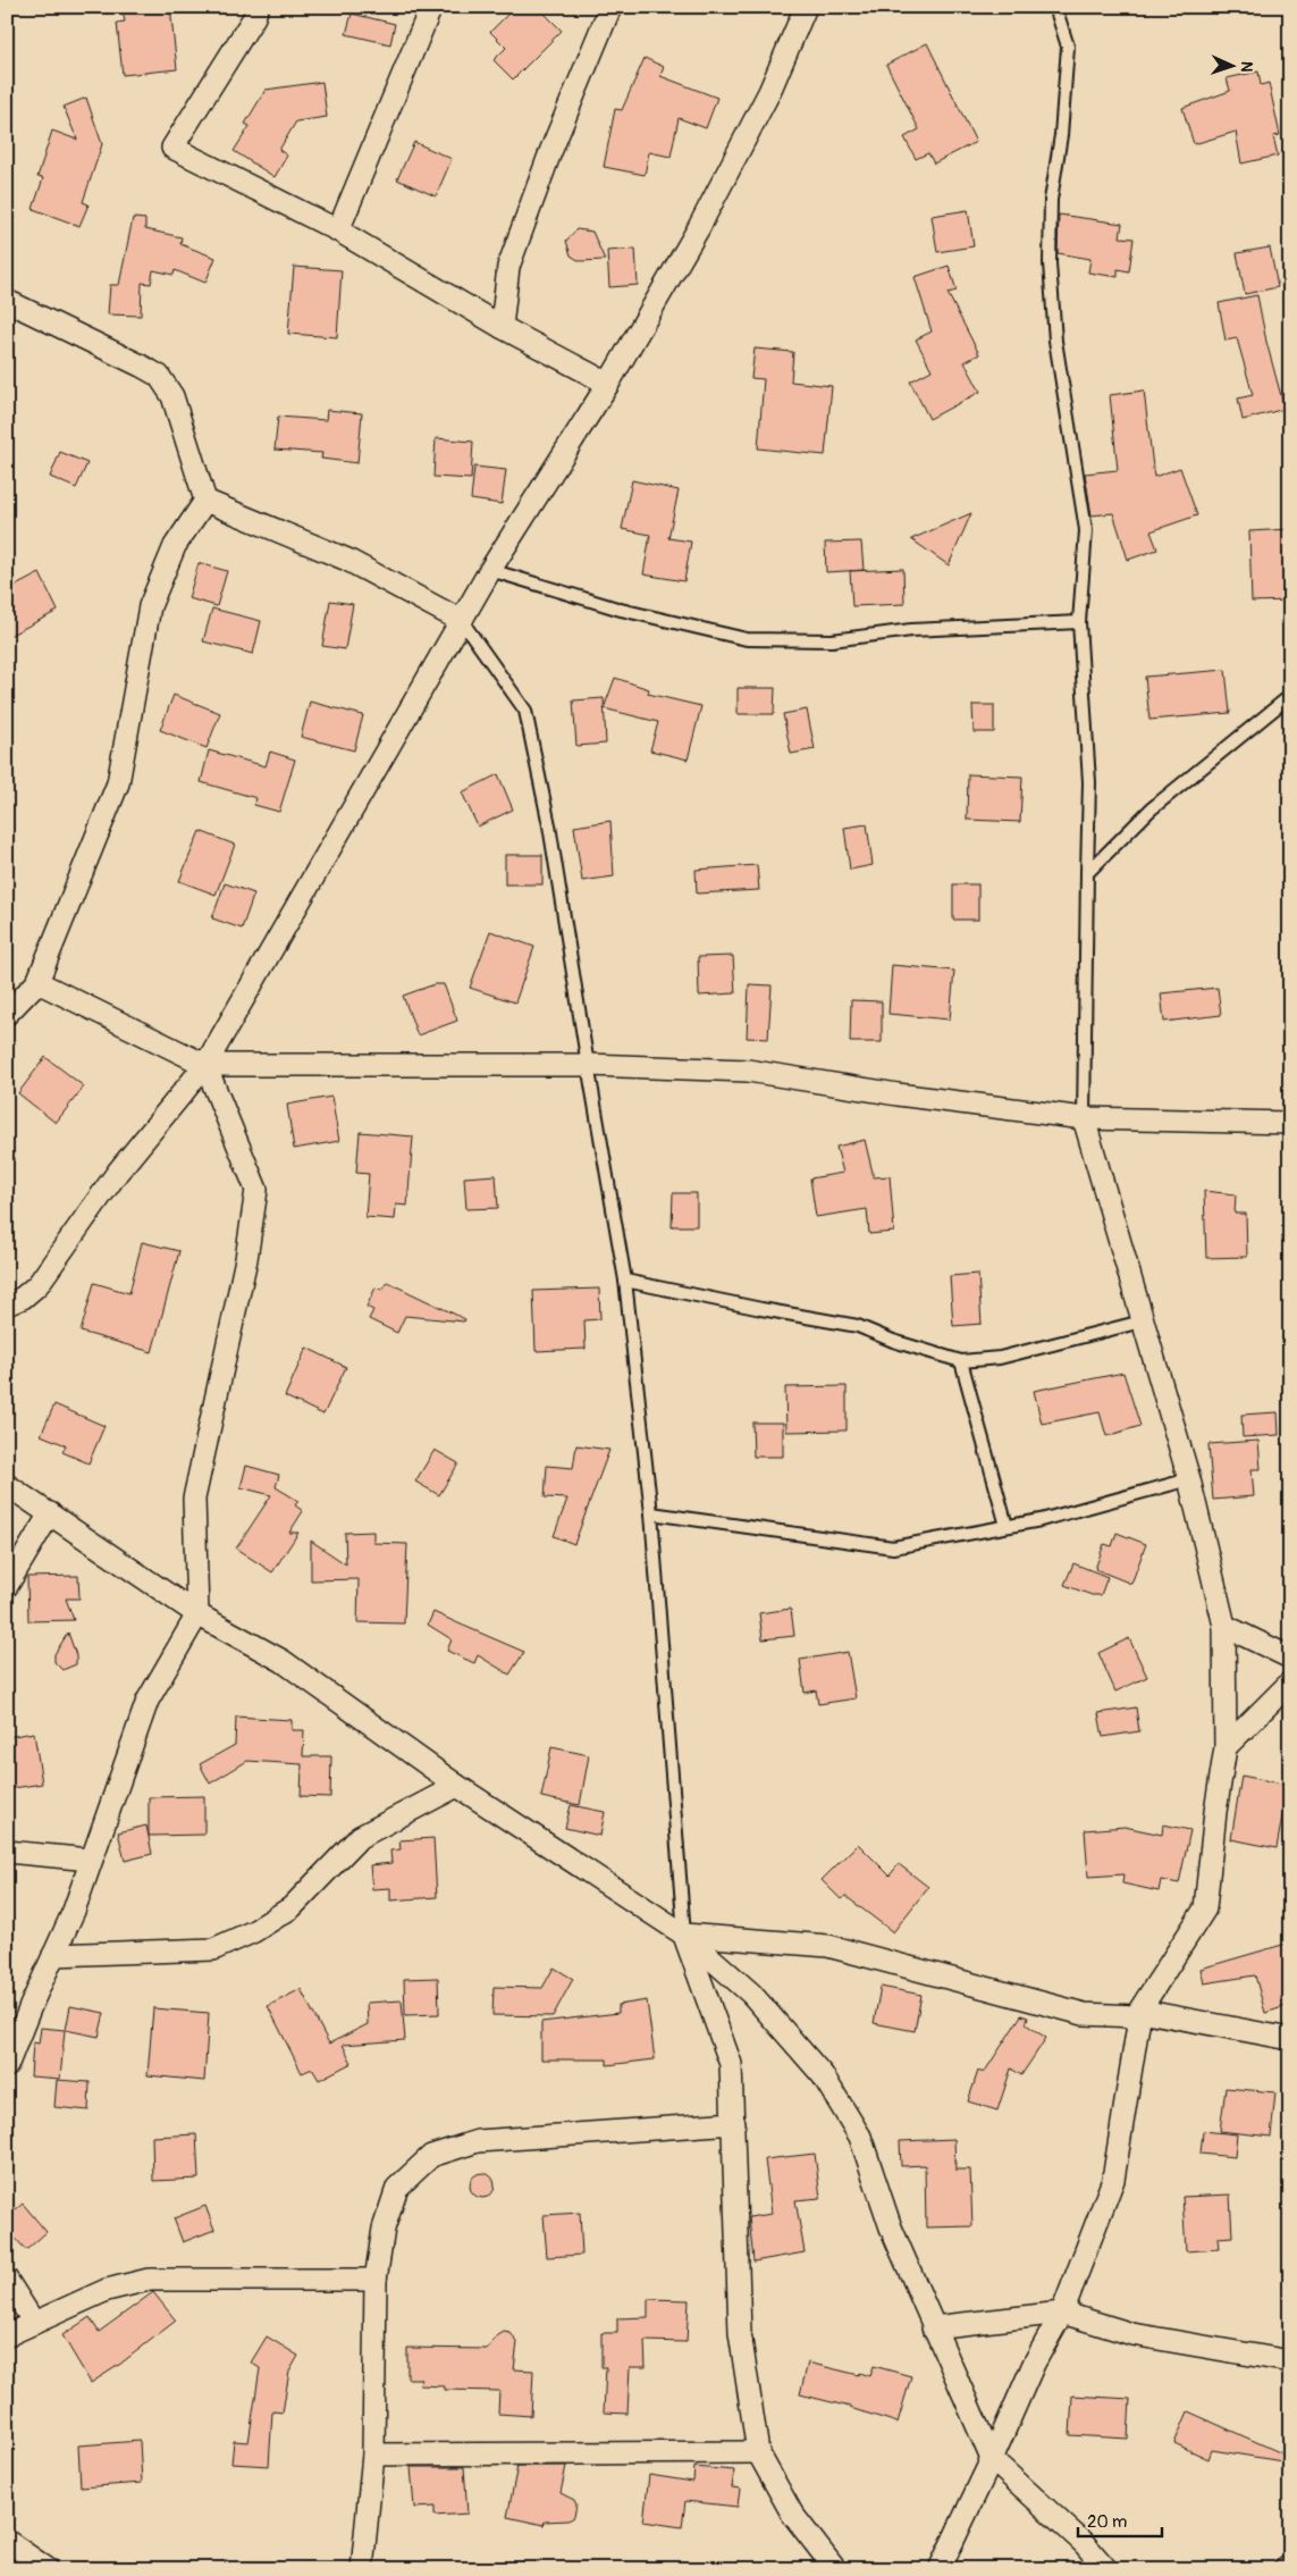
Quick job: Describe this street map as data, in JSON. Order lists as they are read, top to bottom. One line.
{"scale_bar":"20 m","north":"right"}
